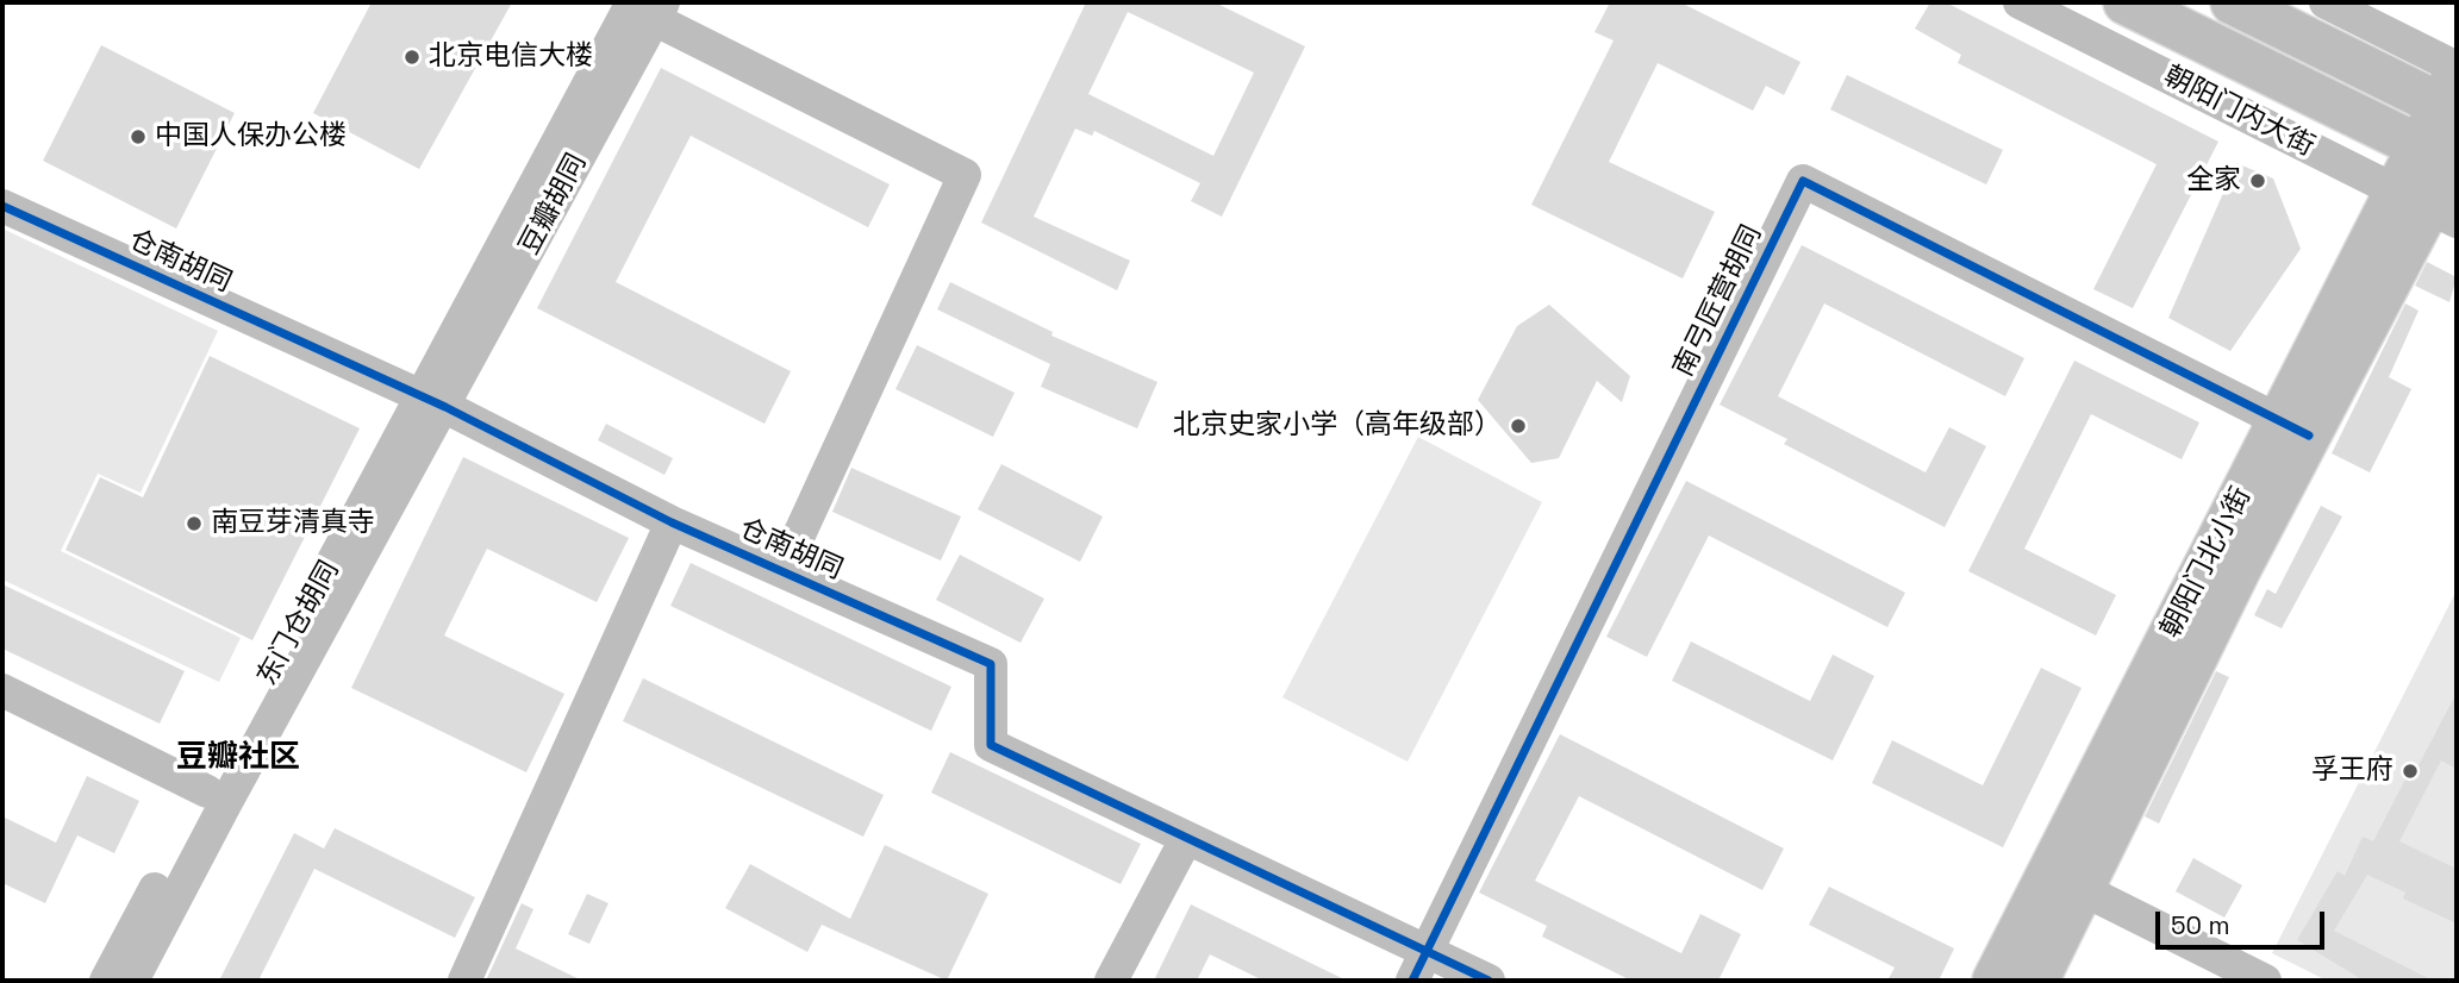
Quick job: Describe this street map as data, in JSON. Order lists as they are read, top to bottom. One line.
{"streets":{"main road":["朝阳门内大街","朝阳门北小街"],"street":["豆瓣胡同","仓南胡同","南弓匠营胡同","东门仓胡同"]},"crossings":[["朝阳门内大街","朝阳门北小街"],["豆瓣胡同","仓南胡同"],["豆瓣胡同","东门仓胡同"],["仓南胡同","南弓匠营胡同"],["仓南胡同","东门仓胡同"],["南弓匠营胡同","朝阳门北小街"]],"districts":["豆瓣社区"],"places":["北京电信大楼","中国人保办公楼","全家","北京史家小学（高年级部）","南豆芽清真寺","孚王府"],"scale_bar":"50 m"}
